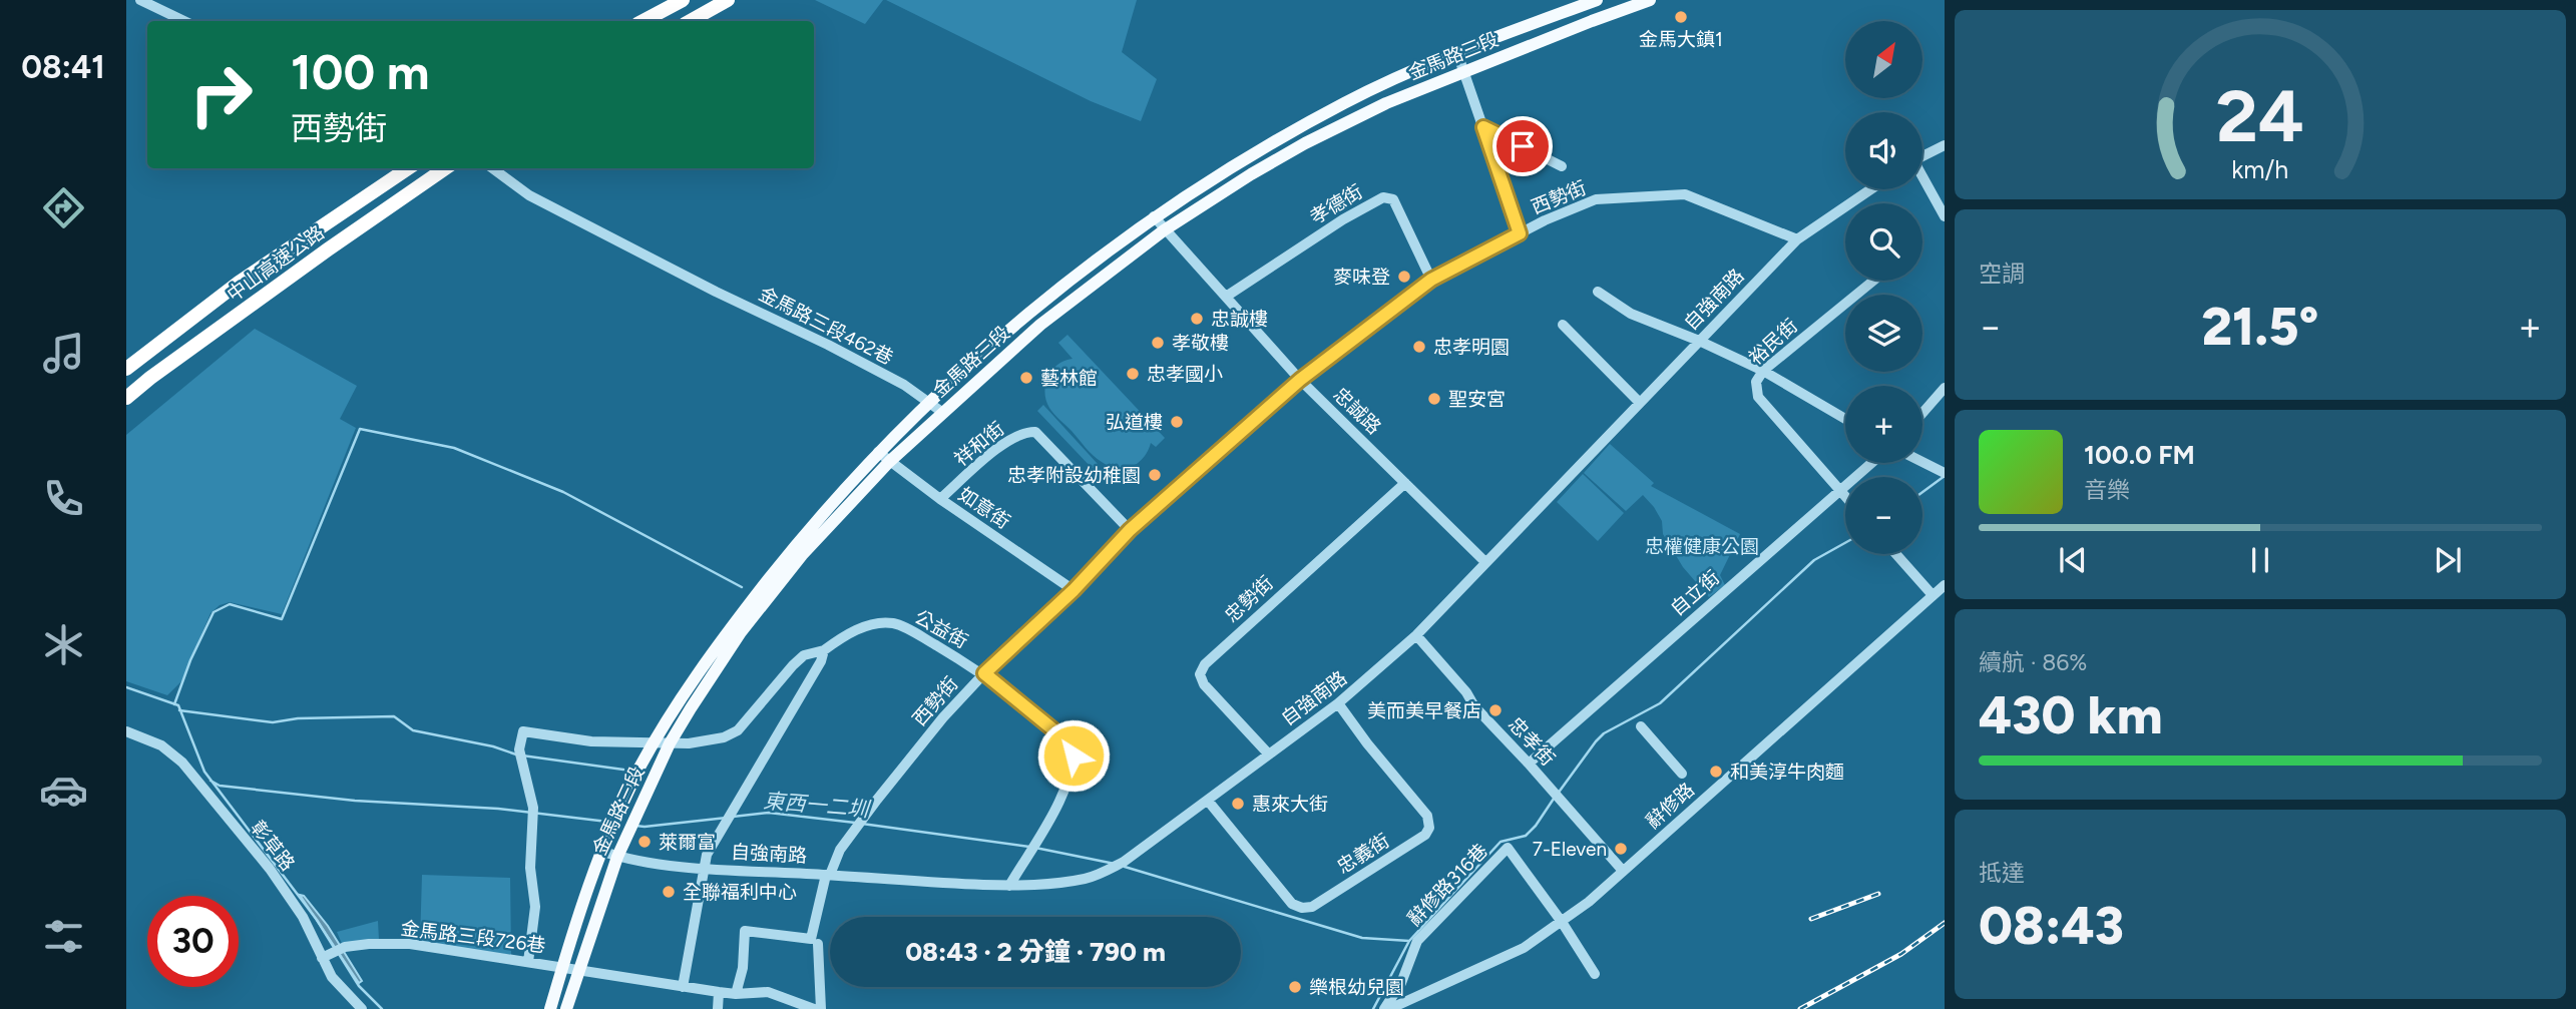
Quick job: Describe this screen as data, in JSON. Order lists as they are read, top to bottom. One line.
{"streets":{"highway":["中山高速公路"],"main road":["金馬路三段"],"street":["西勢街","孝德街","自強南路","金馬路三段462巷","裕民街","忠誠路","祥和街","如意街","自立街","忠勢街","公益街","忠孝街","辭修路","彰草路","忠義街","辭修路316巷","金馬路三段726巷"]},"crossings":[["金馬路三段","自強南路"],["金馬路三段","金馬路三段462巷"],["金馬路三段","忠誠路"],["金馬路三段","如意街"],["金馬路三段","公益街"],["金馬路三段","金馬路三段726巷"],["西勢街","孝德街"],["西勢街","自強南路"],["西勢街","忠誠路"],["西勢街","祥和街"],["西勢街","如意街"],["西勢街","公益街"],["孝德街","忠誠路"],["自強南路","忠誠路"],["自強南路","忠勢街"],["自強南路","公益街"],["自強南路","忠孝街"],["自強南路","忠義街"],["裕民街","自立街"],["忠誠路","忠勢街"],["祥和街","如意街"],["自立街","忠孝街"],["公益街","金馬路三段726巷"],["忠孝街","辭修路"],["辭修路","辭修路316巷"],["彰草路","金馬路三段726巷"]],"water":["東西一二圳"],"parks":["忠權健康公園"],"places":["金馬大鎮1","麥味登","忠誠樓","孝敬樓","忠孝明園","忠孝國小","藝林館","聖安宮","弘道樓","忠孝附設幼稚園","美而美早餐店","和美淳牛肉麵","惠來大街","萊爾富","7-Eleven","全聯福利中心","樂根幼兒園"],"north":"top right","page":{"tabs":"08:41","map_buttons":["+","−"],"turn":["100 m","西勢街"],"tile":["空調",["續航 · 86%","430 km"],["抵達","08:43"]],"heat":["−","21.5°","+"],"song":["100.0 FM","音樂"],"limit":"30","trip":"08:43 · 2 分鐘 · 790 m","gauge":["24","km/h"]}}
